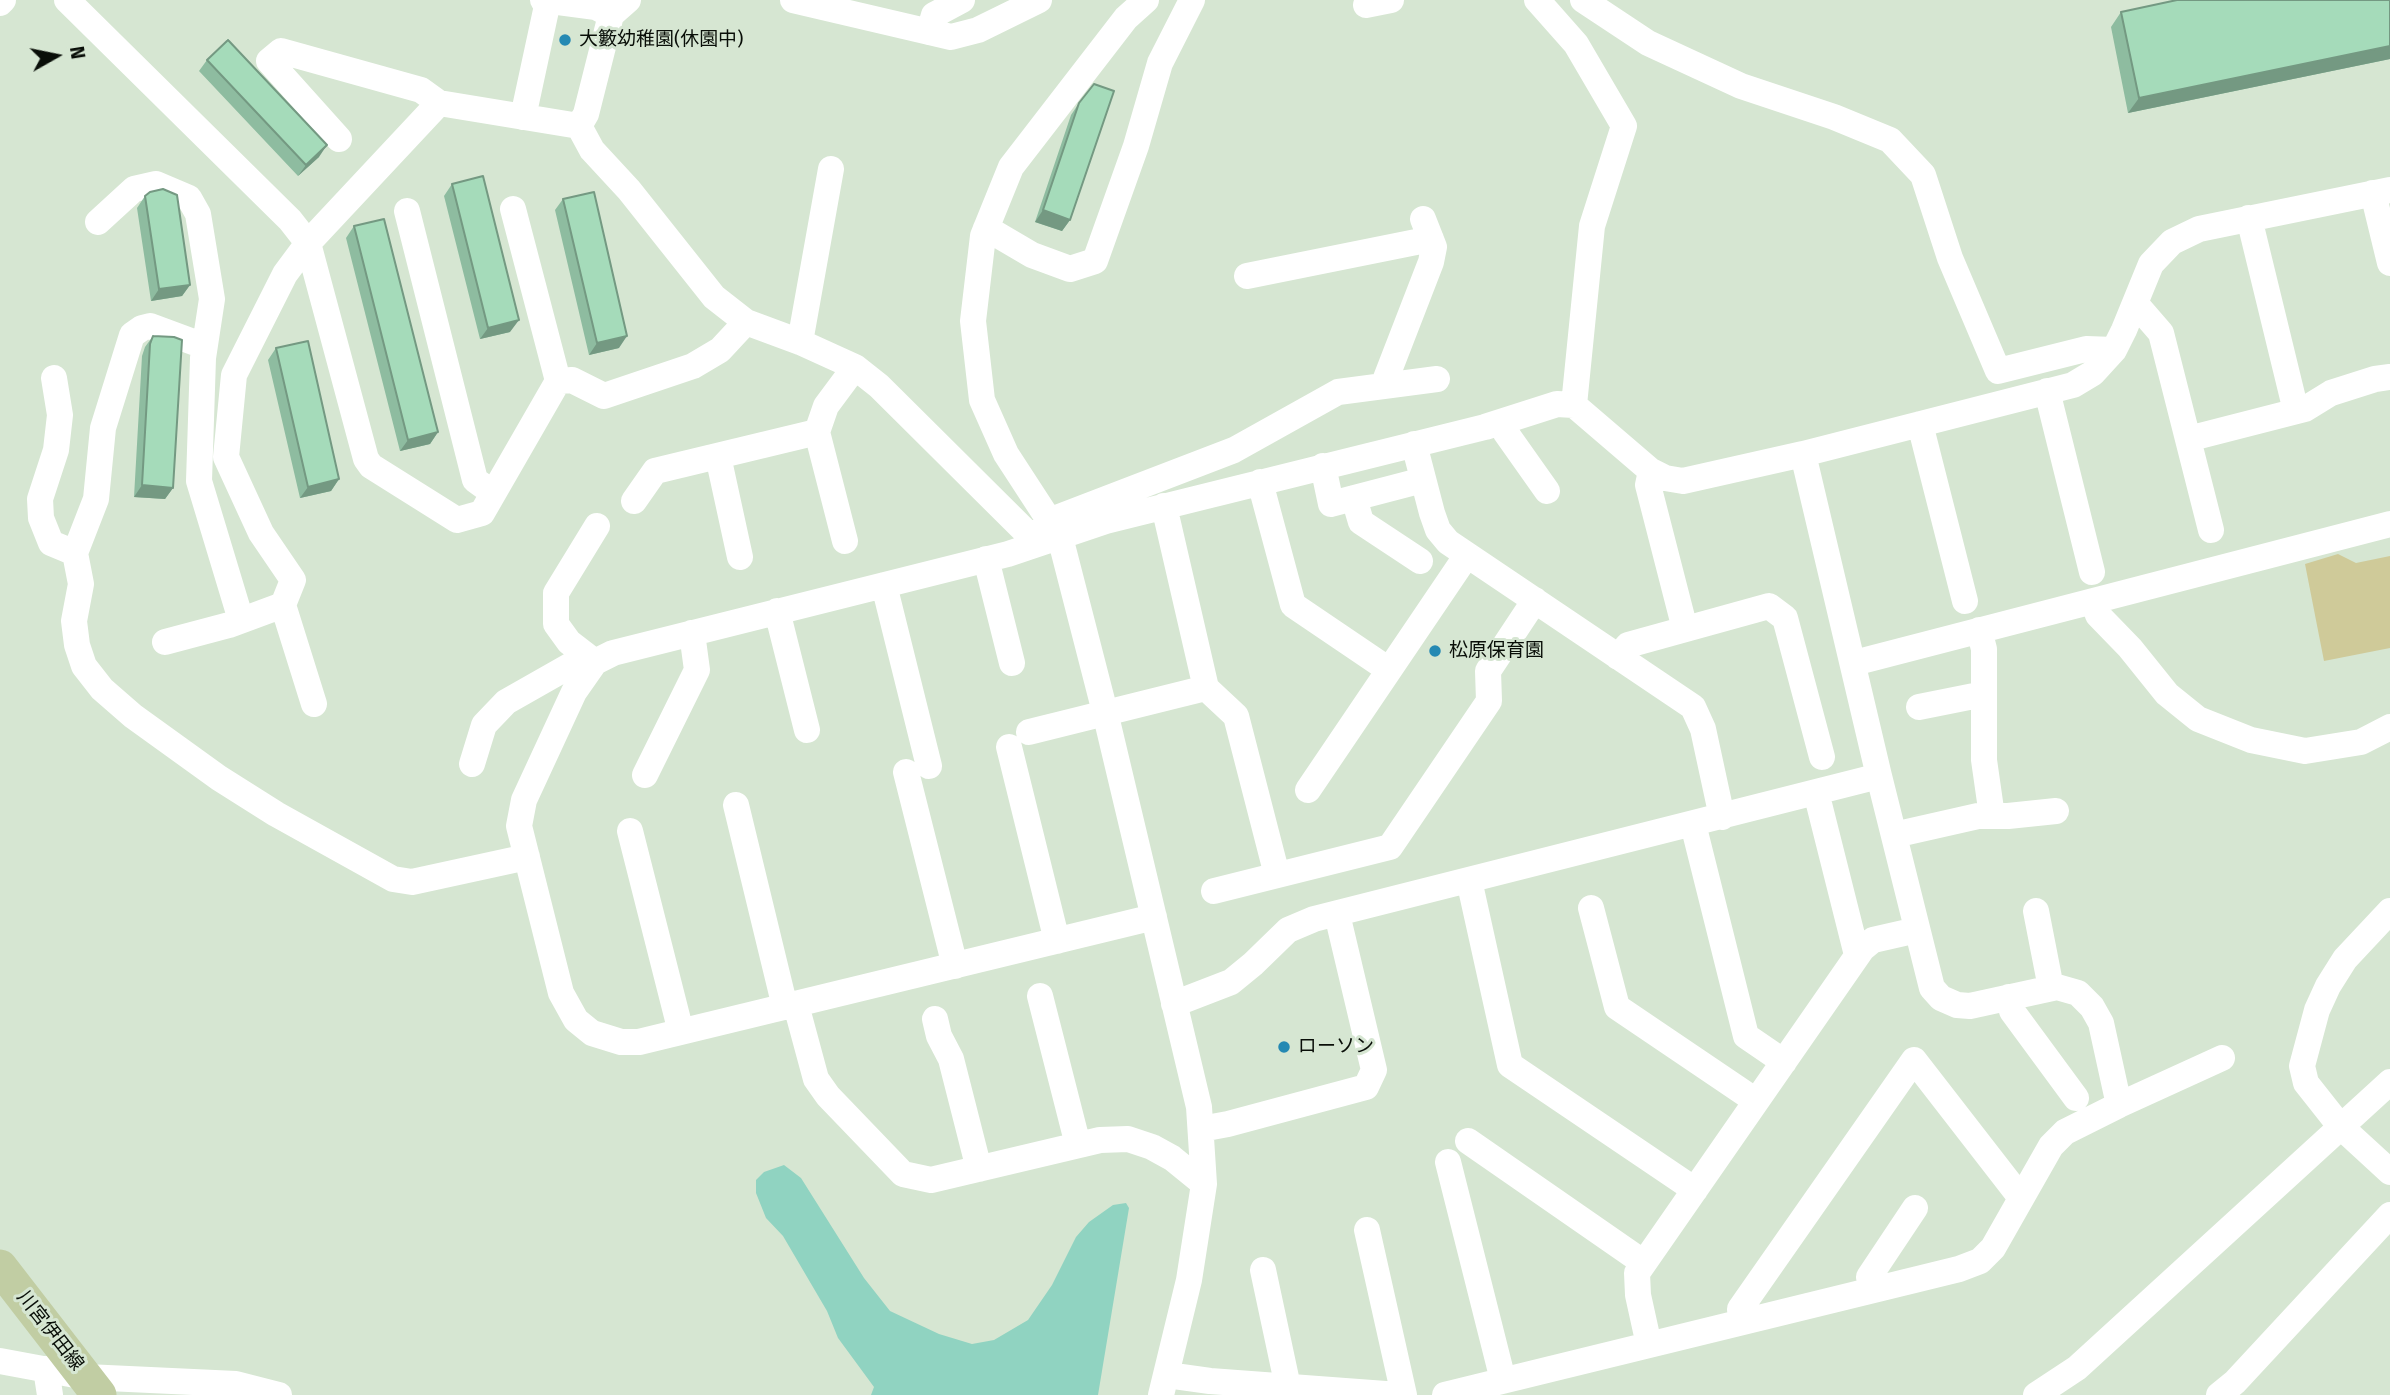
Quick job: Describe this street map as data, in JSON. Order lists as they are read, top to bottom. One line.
{"streets":{"main road":["川宮伊田線"]},"places":["大籔幼稚園(休園中)","松原保育園","ローソン"],"north":"right"}
